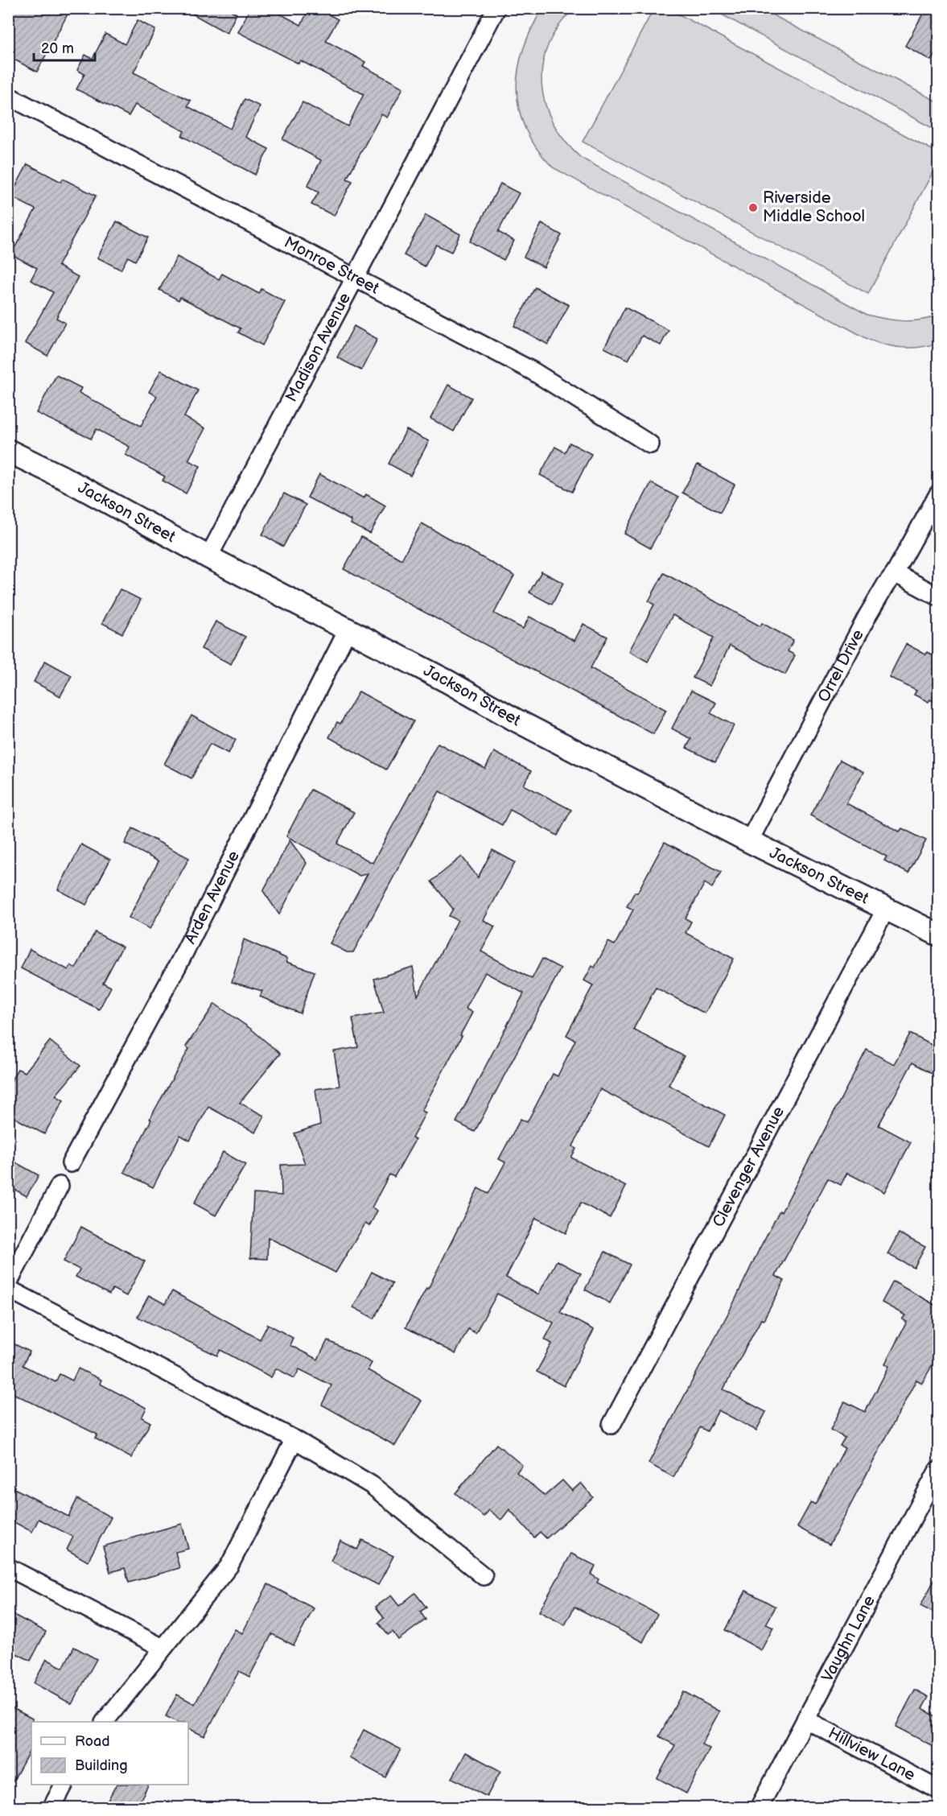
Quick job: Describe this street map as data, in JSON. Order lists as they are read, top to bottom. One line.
{"streets":{"street":["Monroe Street","Madison Avenue","Jackson Street","Orrel Drive","Arden Avenue","Clevenger Avenue","Vaughn Lane","Hillview Lane"]},"crossings":[["Monroe Street","Madison Avenue"],["Madison Avenue","Jackson Street"],["Jackson Street","Orrel Drive"],["Jackson Street","Arden Avenue"],["Jackson Street","Clevenger Avenue"],["Vaughn Lane","Hillview Lane"]],"places":["Riverside Middle School"],"legend":["Road","Building"],"scale_bar":"20 m"}
